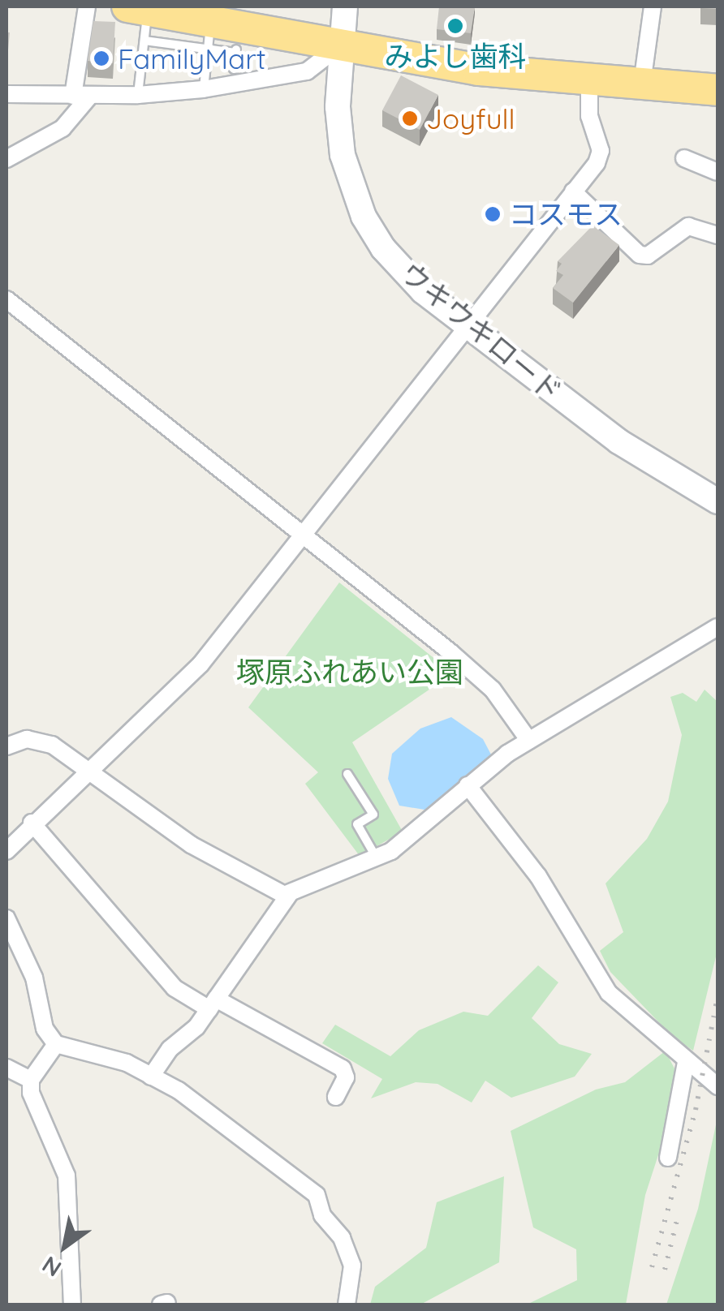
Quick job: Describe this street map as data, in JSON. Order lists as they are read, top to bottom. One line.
{"streets":{"street":["ウキウキロード"]},"parks":["塚原ふれあい公園"],"places":["みよし歯科","FamilyMart","Joyfull","コスモス"],"north":"bottom left"}
